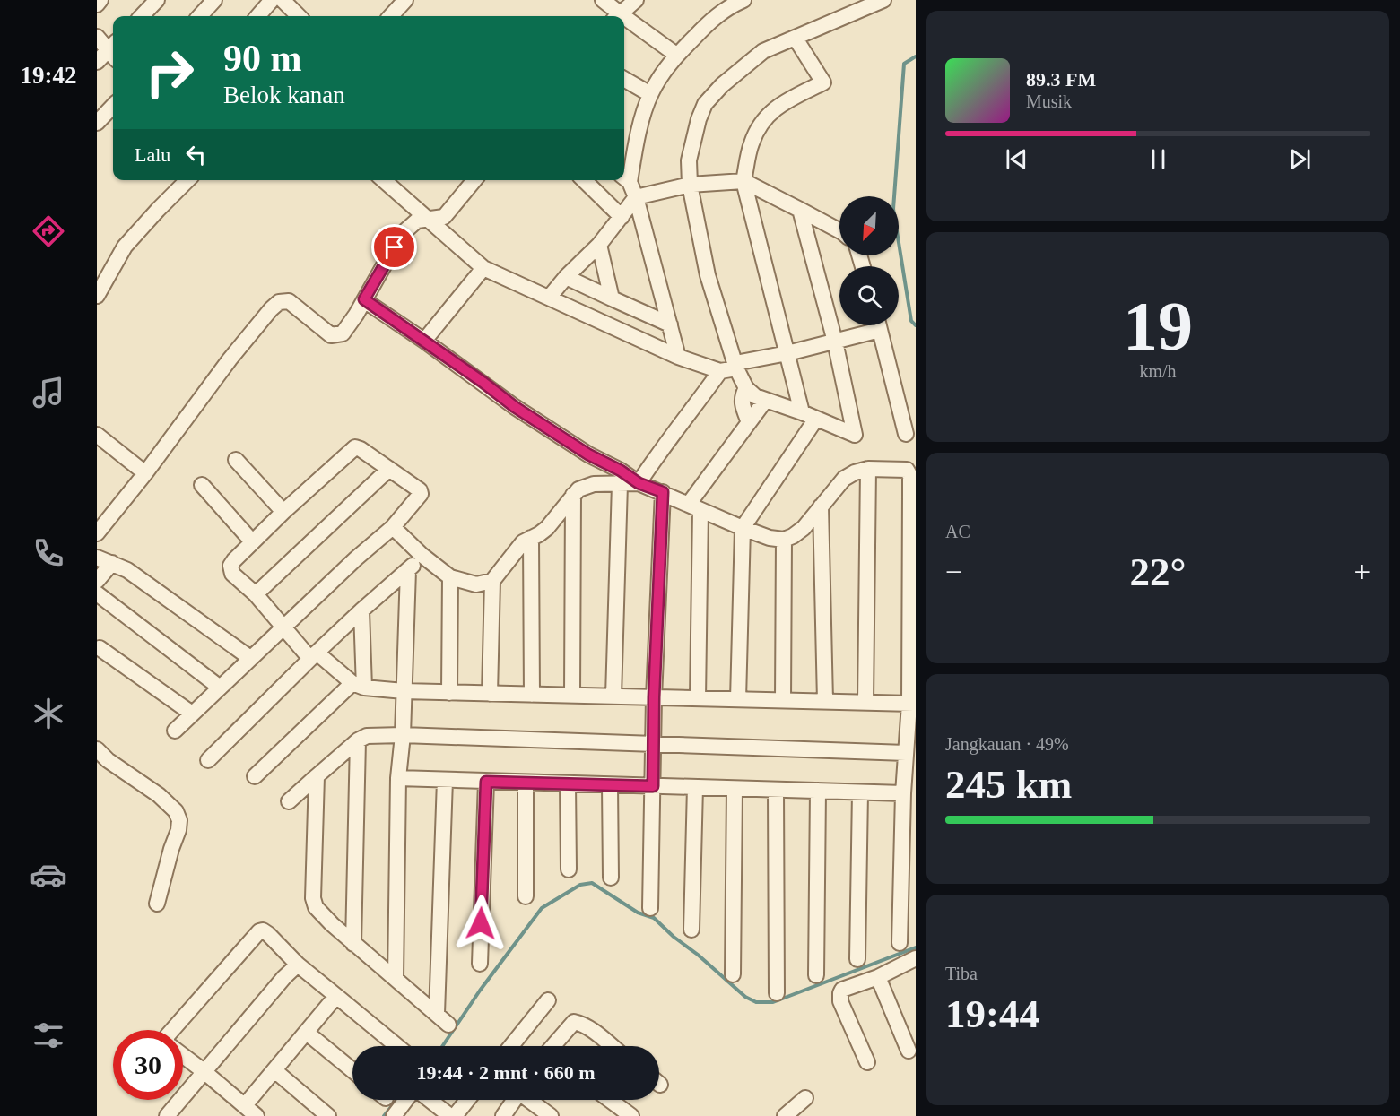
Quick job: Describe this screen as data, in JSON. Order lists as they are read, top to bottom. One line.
{"north":"bottom left","page":{"tabs":"19:42","turn":["90 m","Belok kanan"],"song":["89.3 FM","Musik"],"then":"Lalu","tile":[["19","km/h"],"AC",["Jangkauan · 49%","245 km"],["Tiba","19:44"]],"heat":["−","22°","+"],"limit":"30","trip":"19:44 · 2 mnt · 660 m"}}
